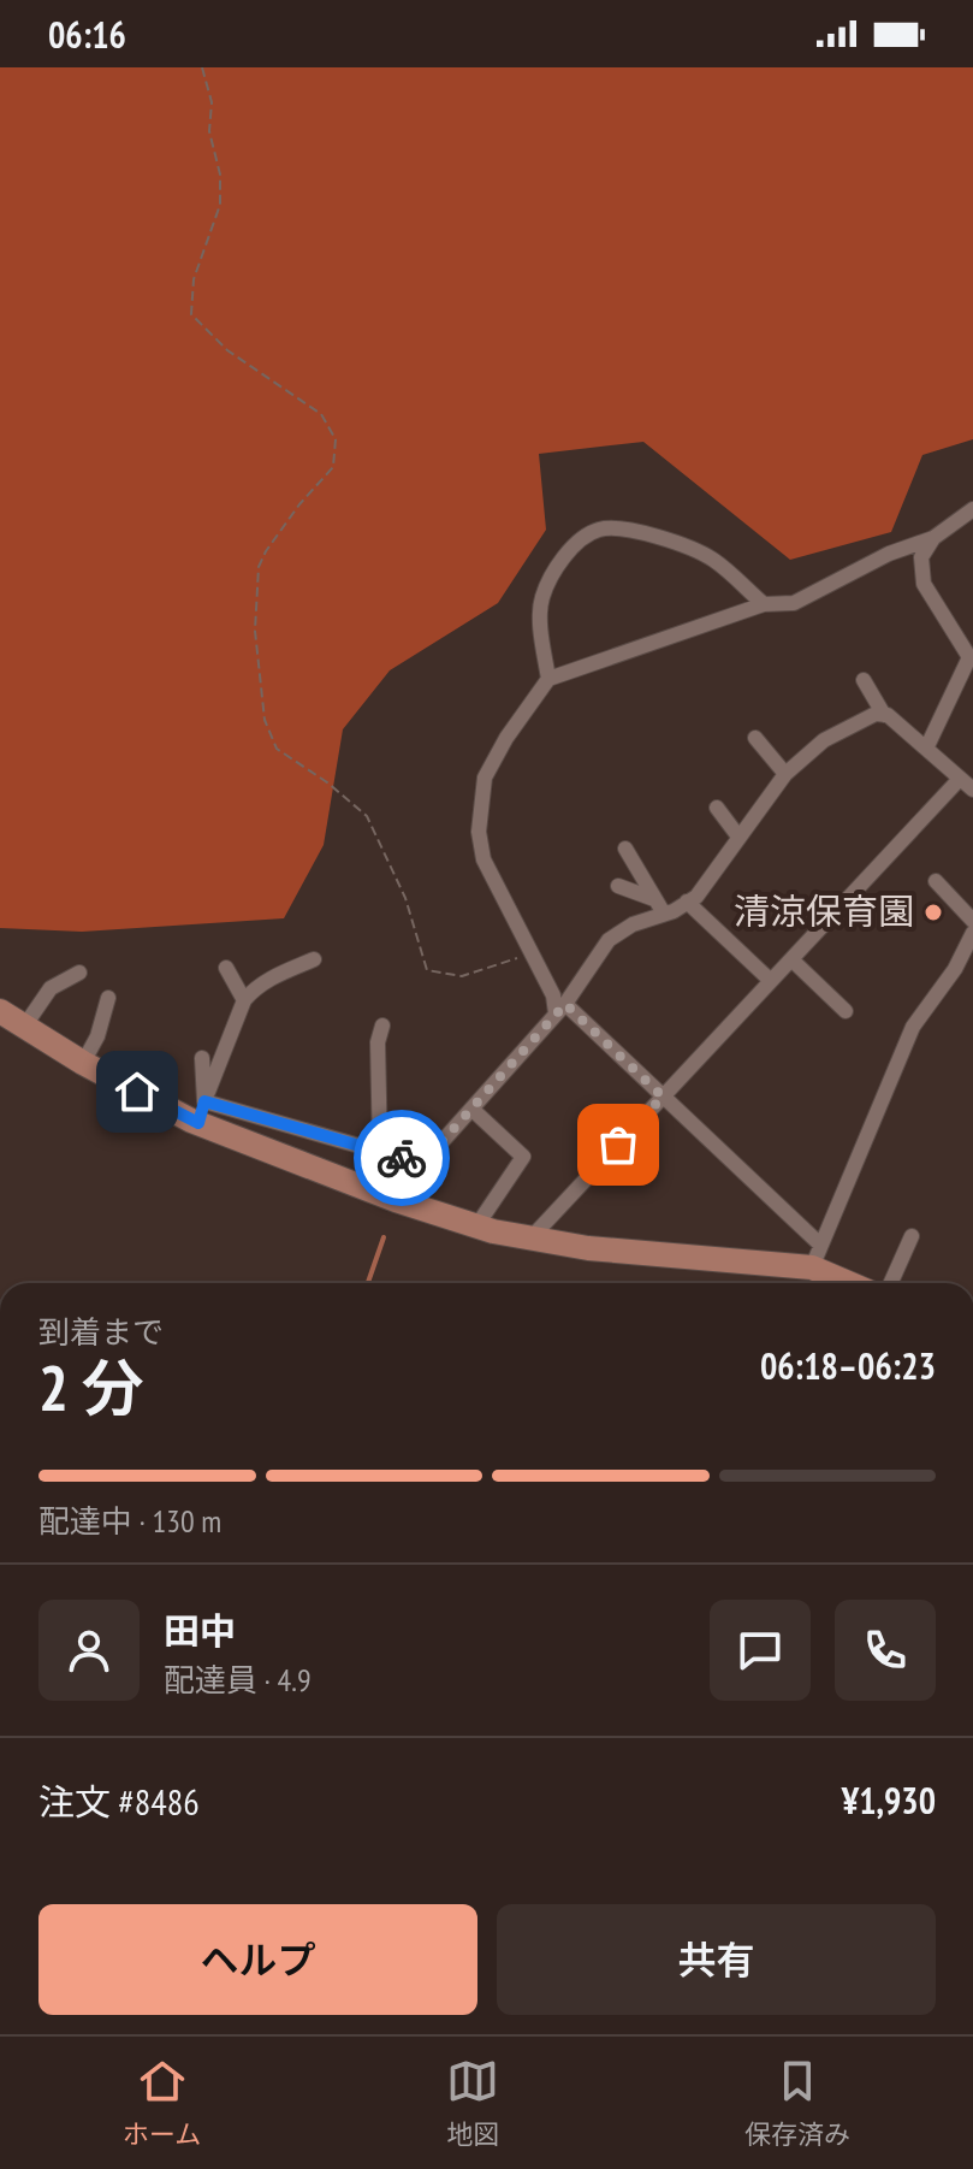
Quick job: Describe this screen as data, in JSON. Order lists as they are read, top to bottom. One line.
{"places":["清涼保育園"],"page":{"status":"06:16","heading":["2 分","到着まで","06:18–06:23"],"panel":["田中","配達員 · 4.9","注文 #8486","¥1,930"],"bar":"配達中 · 130 m","buttons":["ヘルプ","共有"],"tabs":["ホーム","地図","保存済み"]}}
